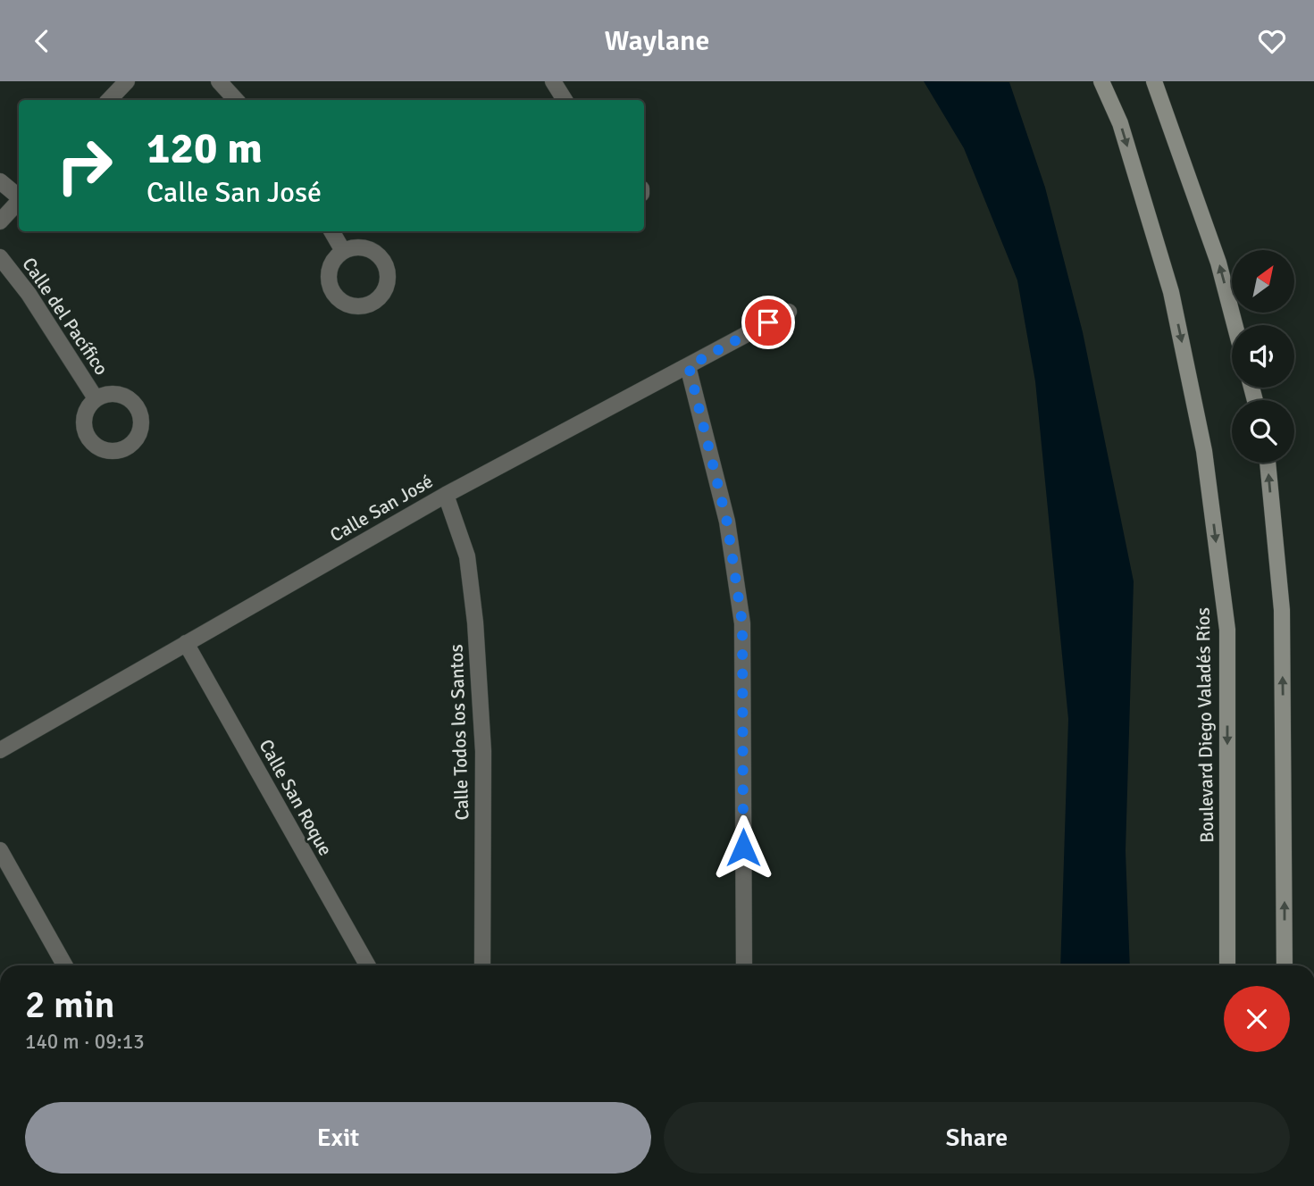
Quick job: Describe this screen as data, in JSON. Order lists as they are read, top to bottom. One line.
{"streets":{"street":["Calle del Pacífico","Calle San José","Boulevard Diego Valadés Ríos","Calle Todos los Santos","Calle San Roque"]},"crossings":[["Calle San José","Calle Todos los Santos"],["Calle San José","Calle San Roque"]],"north":"top right","page":{"header":"Waylane","turn":["120 m","Calle San José"],"heading":["2 min","140 m · 09:13"],"buttons":["Exit","Share"]}}
